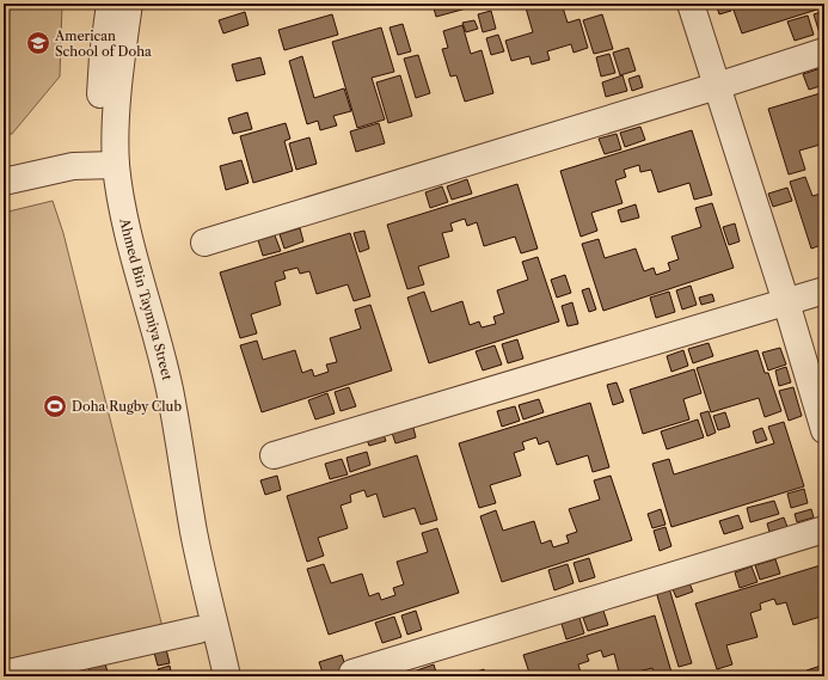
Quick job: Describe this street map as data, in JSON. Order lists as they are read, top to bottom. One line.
{"streets":{"street":["Ahmed Bin Taymiya Street"]},"places":{"school or university":["American School of Doha"],"sports":["Doha Rugby Club"]}}
